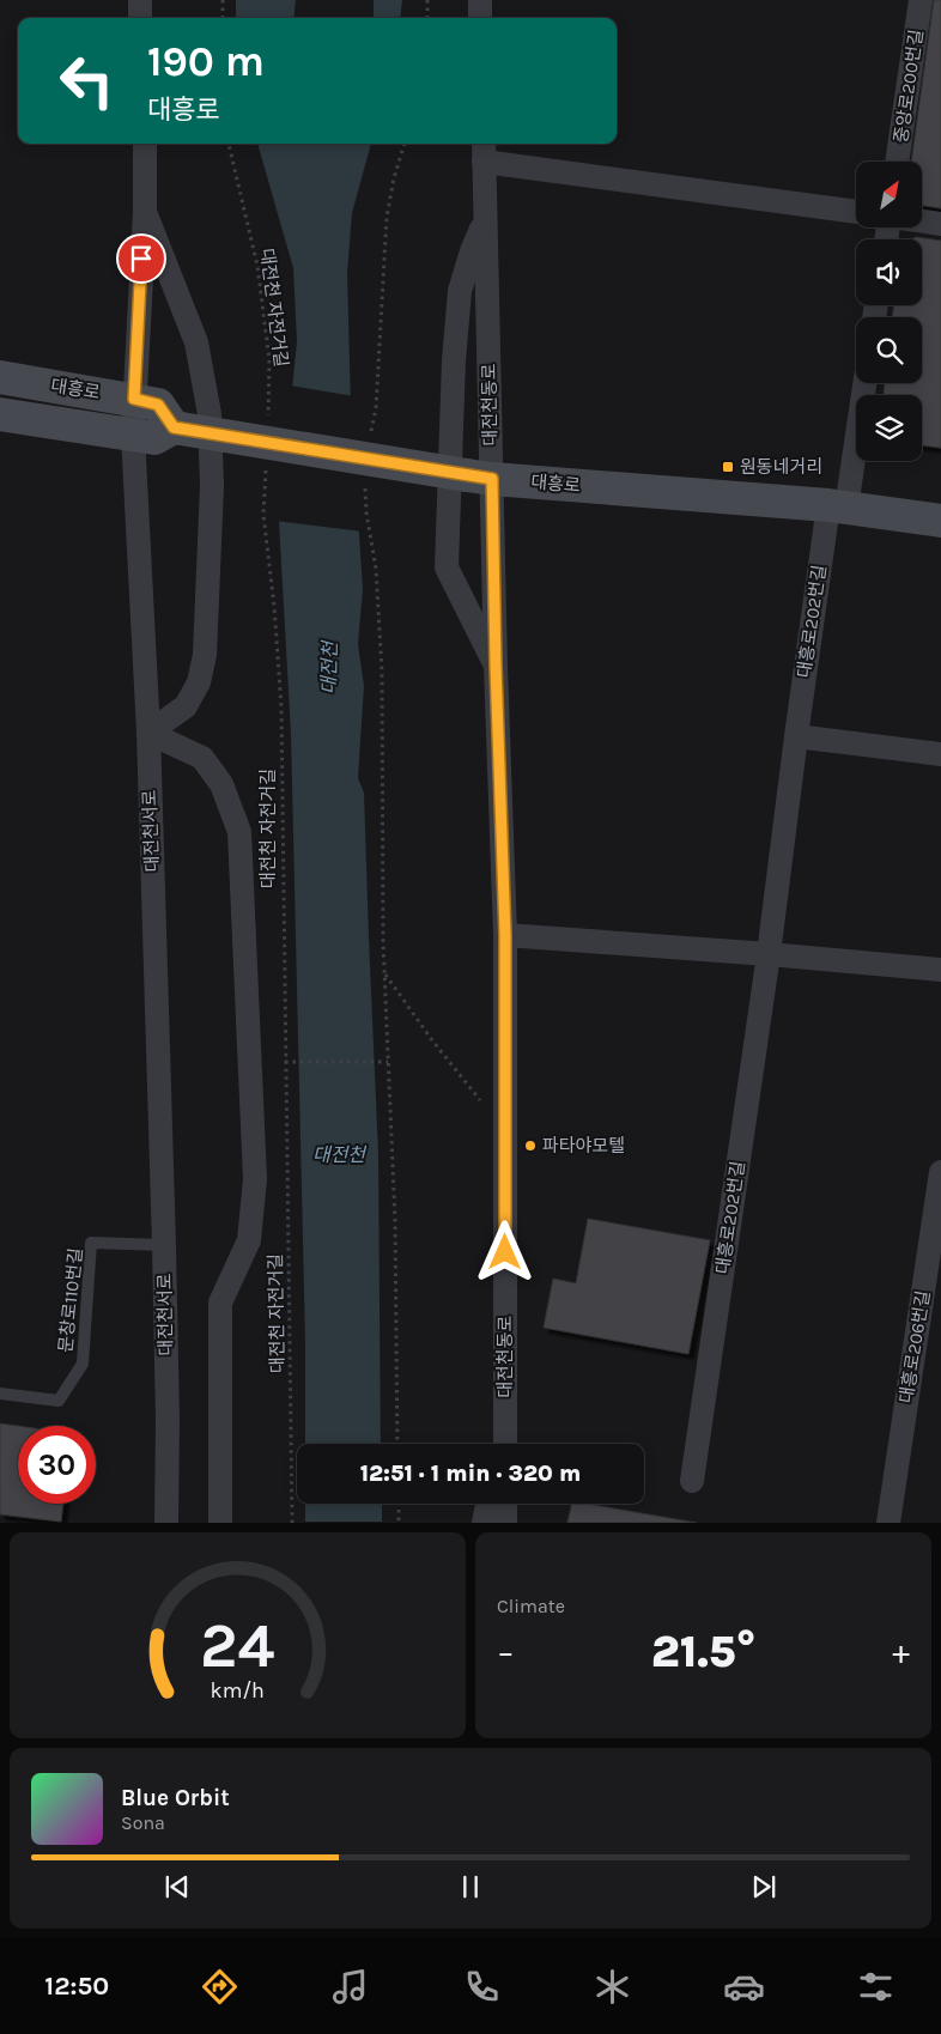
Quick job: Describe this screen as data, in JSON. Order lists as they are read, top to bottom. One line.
{"streets":{"main road":["대흥로"],"street":["중앙로200번길","대전천동로","대흥로202번길","대전천서로","대흥로206번길"],"lane":["문창로110번길"],"path":["대전천 자전거길"]},"crossings":[["대흥로","대전천동로"],["대흥로","대흥로202번길"],["대흥로","대전천서로"],["대전천서로","문창로110번길"]],"water":["대전천"],"places":{"transit":["원동네거리"],"other":["파타야모텔"]},"north":"top right","page":{"turn":["190 m","대흥로"],"limit":"30","trip":"12:51 · 1 min · 320 m","tile":"Climate","heat":["−","21.5°","+"],"song":["Blue Orbit","Sona"],"tabs":"12:50","gauge":["24","km/h"]}}
